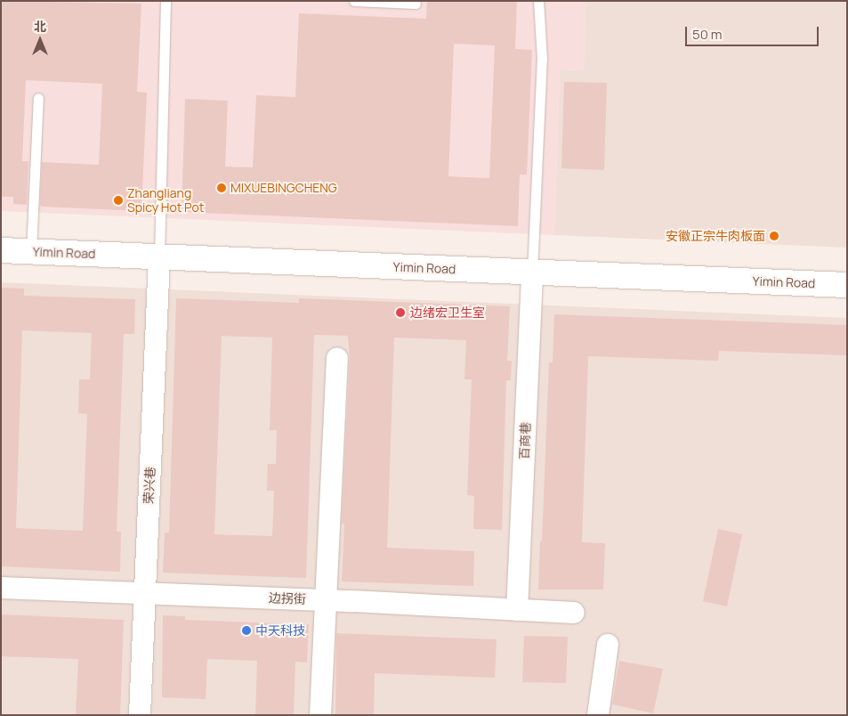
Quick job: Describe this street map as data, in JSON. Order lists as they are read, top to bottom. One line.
{"streets":{"street":["Yimin Road","百商巷","荣兴巷","边拐街"]},"crossings":[["Yimin Road","百商巷"],["Yimin Road","荣兴巷"],["百商巷","边拐街"],["荣兴巷","边拐街"]],"places":["MIXUEBINGCHENG","Zhangliang Spicy Hot Pot","安徽正宗牛肉板面","边绪宏卫生室","中天科技"],"scale_bar":"50 m","north":"top"}
